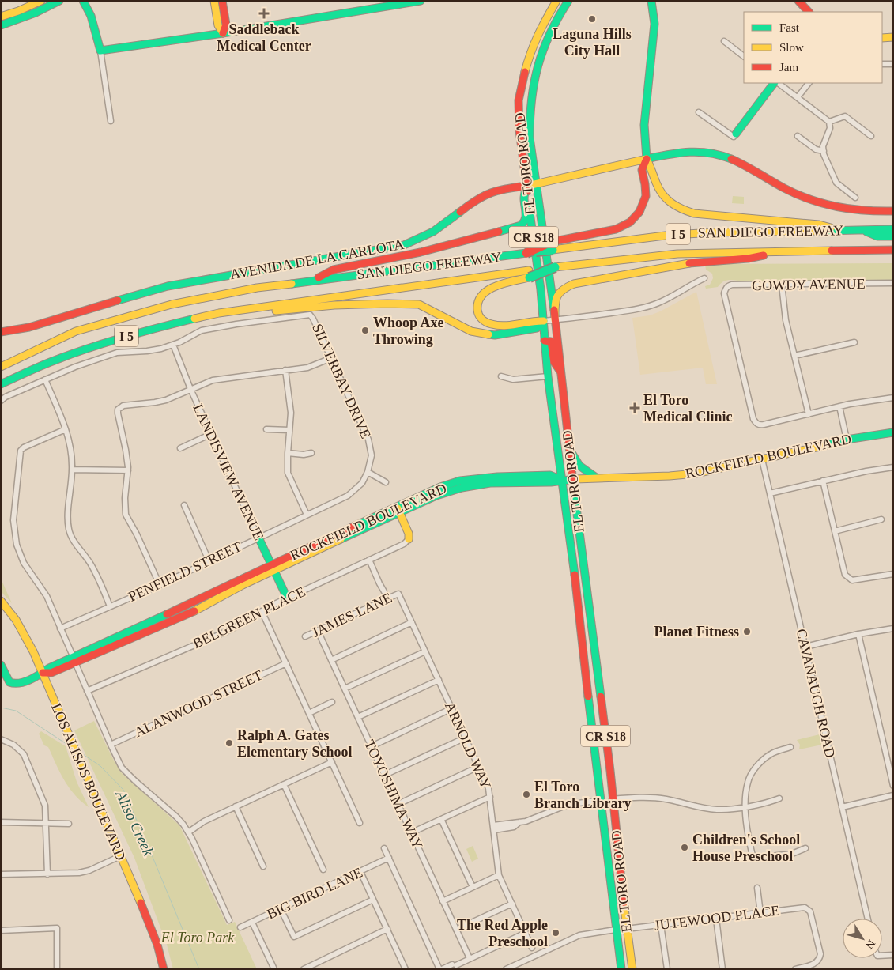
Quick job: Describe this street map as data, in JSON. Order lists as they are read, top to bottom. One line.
{"streets":{"main road":["EL TORO ROAD","SAN DIEGO FREEWAY","I 5","CR S18","AVENIDA DE LA CARLOTA","ROCKFIELD BOULEVARD","LANDISVIEW AVENUE","LOS ALISOS BOULEVARD"],"street":["GOWDY AVENUE","SILVERBAY DRIVE","PENFIELD STREET","JAMES LANE","BELGREEN PLACE","CAVANAUGH ROAD","ALANWOOD STREET","ARNOLD WAY","TOYOSHIMA WAY","BIG BIRD LANE","JUTEWOOD PLACE"]},"crossings":[["EL TORO ROAD","AVENIDA DE LA CARLOTA"],["EL TORO ROAD","ROCKFIELD BOULEVARD"],["EL TORO ROAD","JUTEWOOD PLACE"],["SILVERBAY DRIVE","LANDISVIEW AVENUE"],["SILVERBAY DRIVE","PENFIELD STREET"],["ROCKFIELD BOULEVARD","LANDISVIEW AVENUE"],["ROCKFIELD BOULEVARD","CAVANAUGH ROAD"],["ROCKFIELD BOULEVARD","LOS ALISOS BOULEVARD"],["LANDISVIEW AVENUE","PENFIELD STREET"],["LANDISVIEW AVENUE","BELGREEN PLACE"],["JAMES LANE","ARNOLD WAY"],["JAMES LANE","TOYOSHIMA WAY"]],"water":["Aliso Creek"],"parks":["El Toro Park"],"places":{"health":["Saddleback Medical Center","El Toro Medical Clinic"],"other":["Laguna Hills City Hall","Whoop Axe Throwing","Planet Fitness","Ralph A. Gates Elementary School","El Toro Branch Library","Children's School House Preschool","The Red Apple Preschool"]},"legend":["Fast","Slow","Jam"],"north":"bottom right"}
